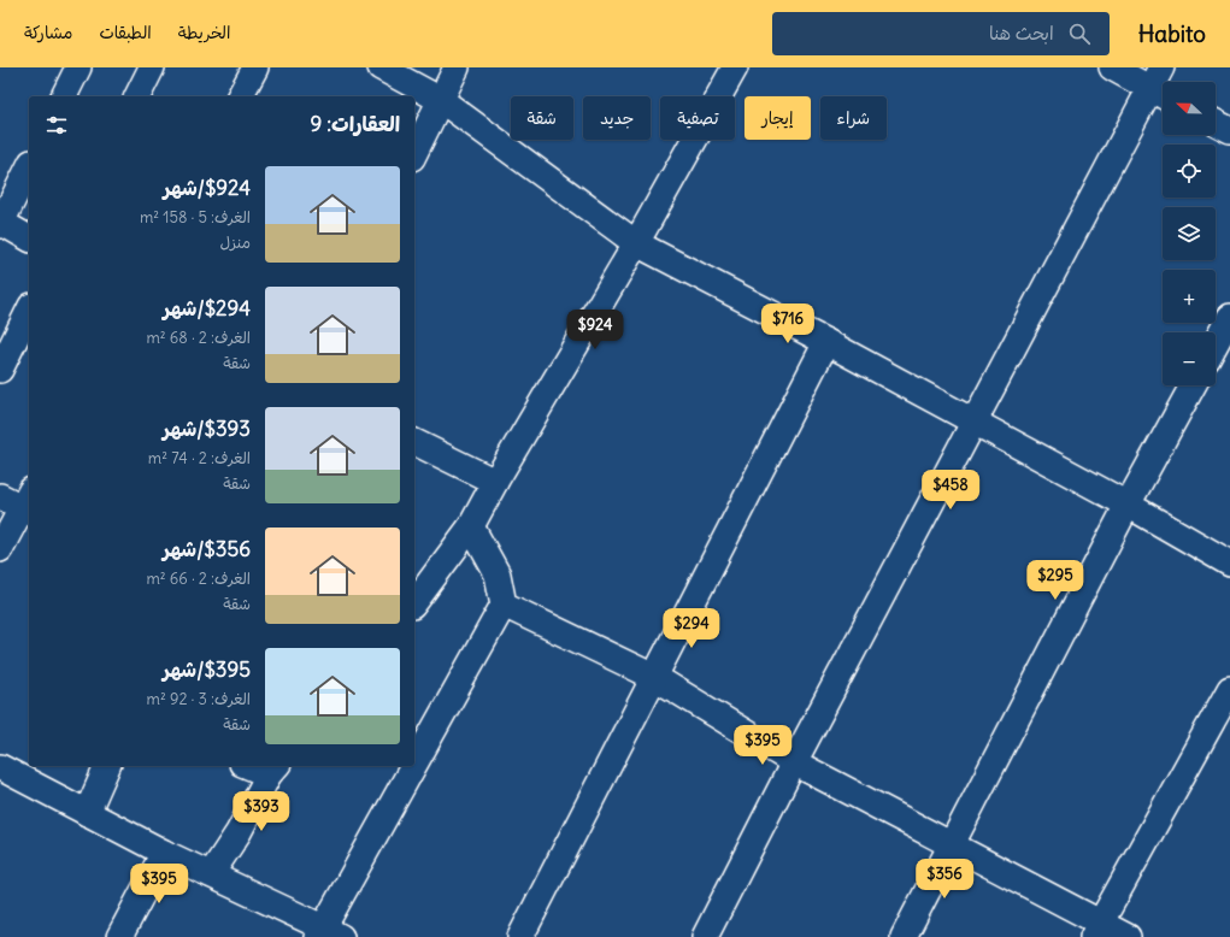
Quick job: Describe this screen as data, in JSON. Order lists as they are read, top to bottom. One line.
{"north":"left","page":{"header":"Habito","search":"ابحث هنا","nav":["الخريطة","الطبقات","مشاركة"],"map_buttons":["+","−"],"chip":["شراء","إيجار","تصفية","جديد","شقة"],"heading":"العقارات: 9","list":[{"name":"$924/شهر","note":"الغرف: 5 · 158 m² · منزل"},{"name":"$294/شهر","note":"الغرف: 2 · 68 m² · شقة"},{"name":"$393/شهر","note":"الغرف: 2 · 74 m² · شقة"},{"name":"$356/شهر","note":"الغرف: 2 · 66 m² · شقة"},{"name":"$395/شهر","note":"الغرف: 3 · 92 m² · شقة"}],"price":["$716","$924","$458","$295","$294","$395","$393","$356","$395"]}}
